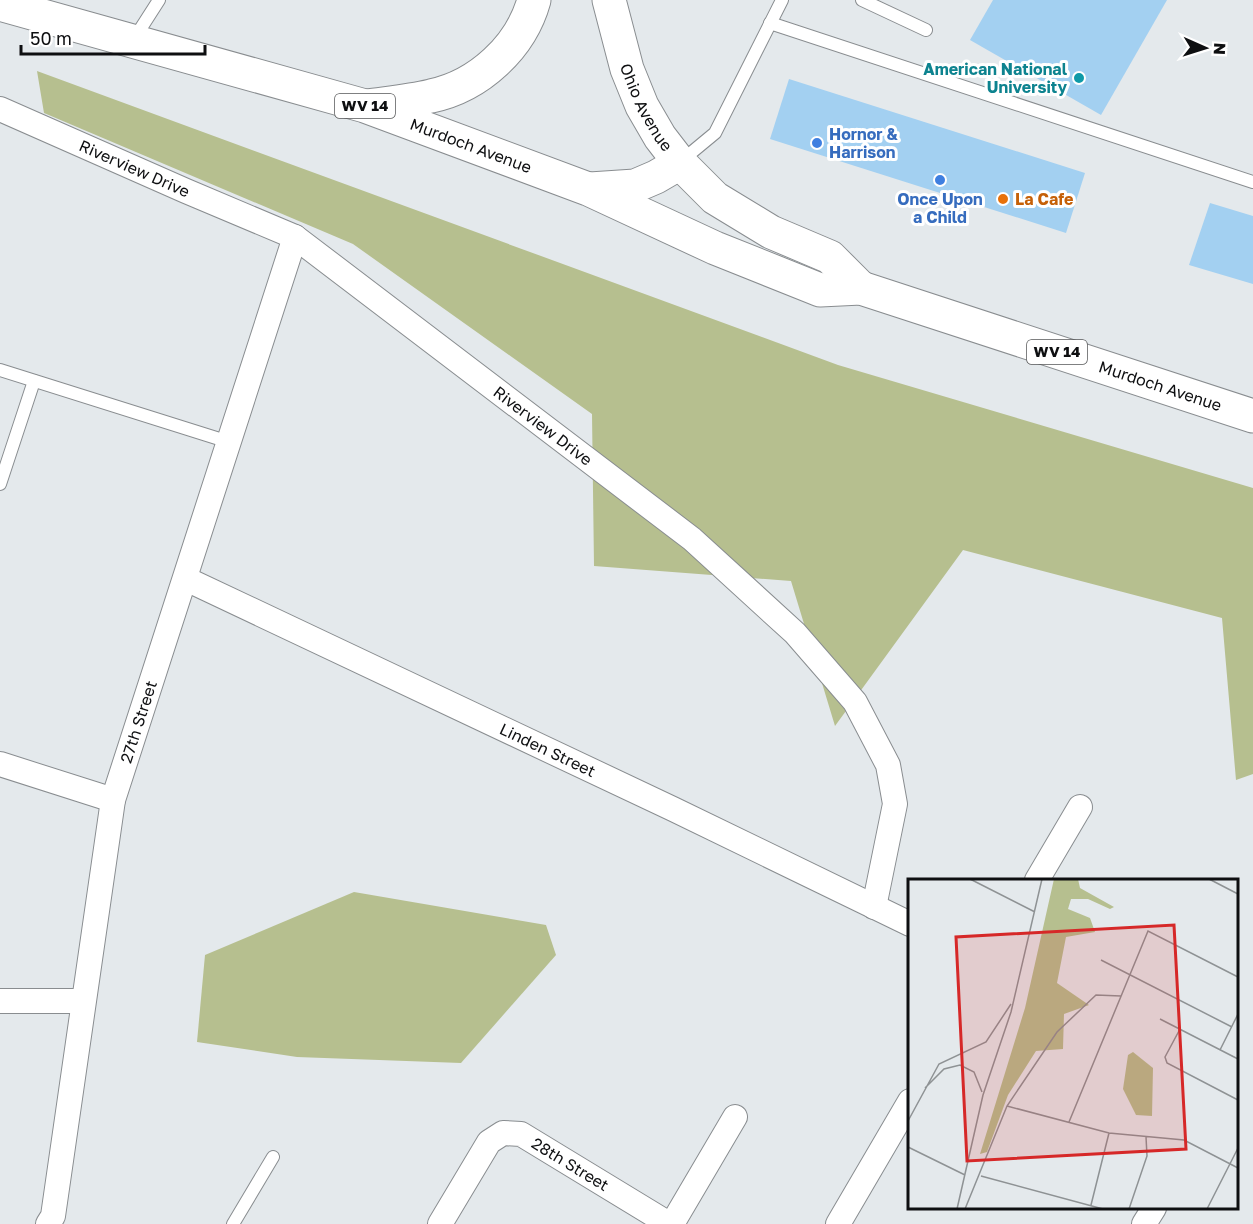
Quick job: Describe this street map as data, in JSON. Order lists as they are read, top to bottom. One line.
{"streets":{"main road":["WV 14","Ohio Avenue","Murdoch Avenue"],"street":["Riverview Drive","27th Street","Linden Street","28th Street"]},"crossings":[["Ohio Avenue","Murdoch Avenue"],["Riverview Drive","27th Street"],["Riverview Drive","Linden Street"],["27th Street","Linden Street"]],"places":["American National University","Hornor & Harrison","Once Upon a Child","La Cafe"],"scale_bar":"50 m","north":"right"}
